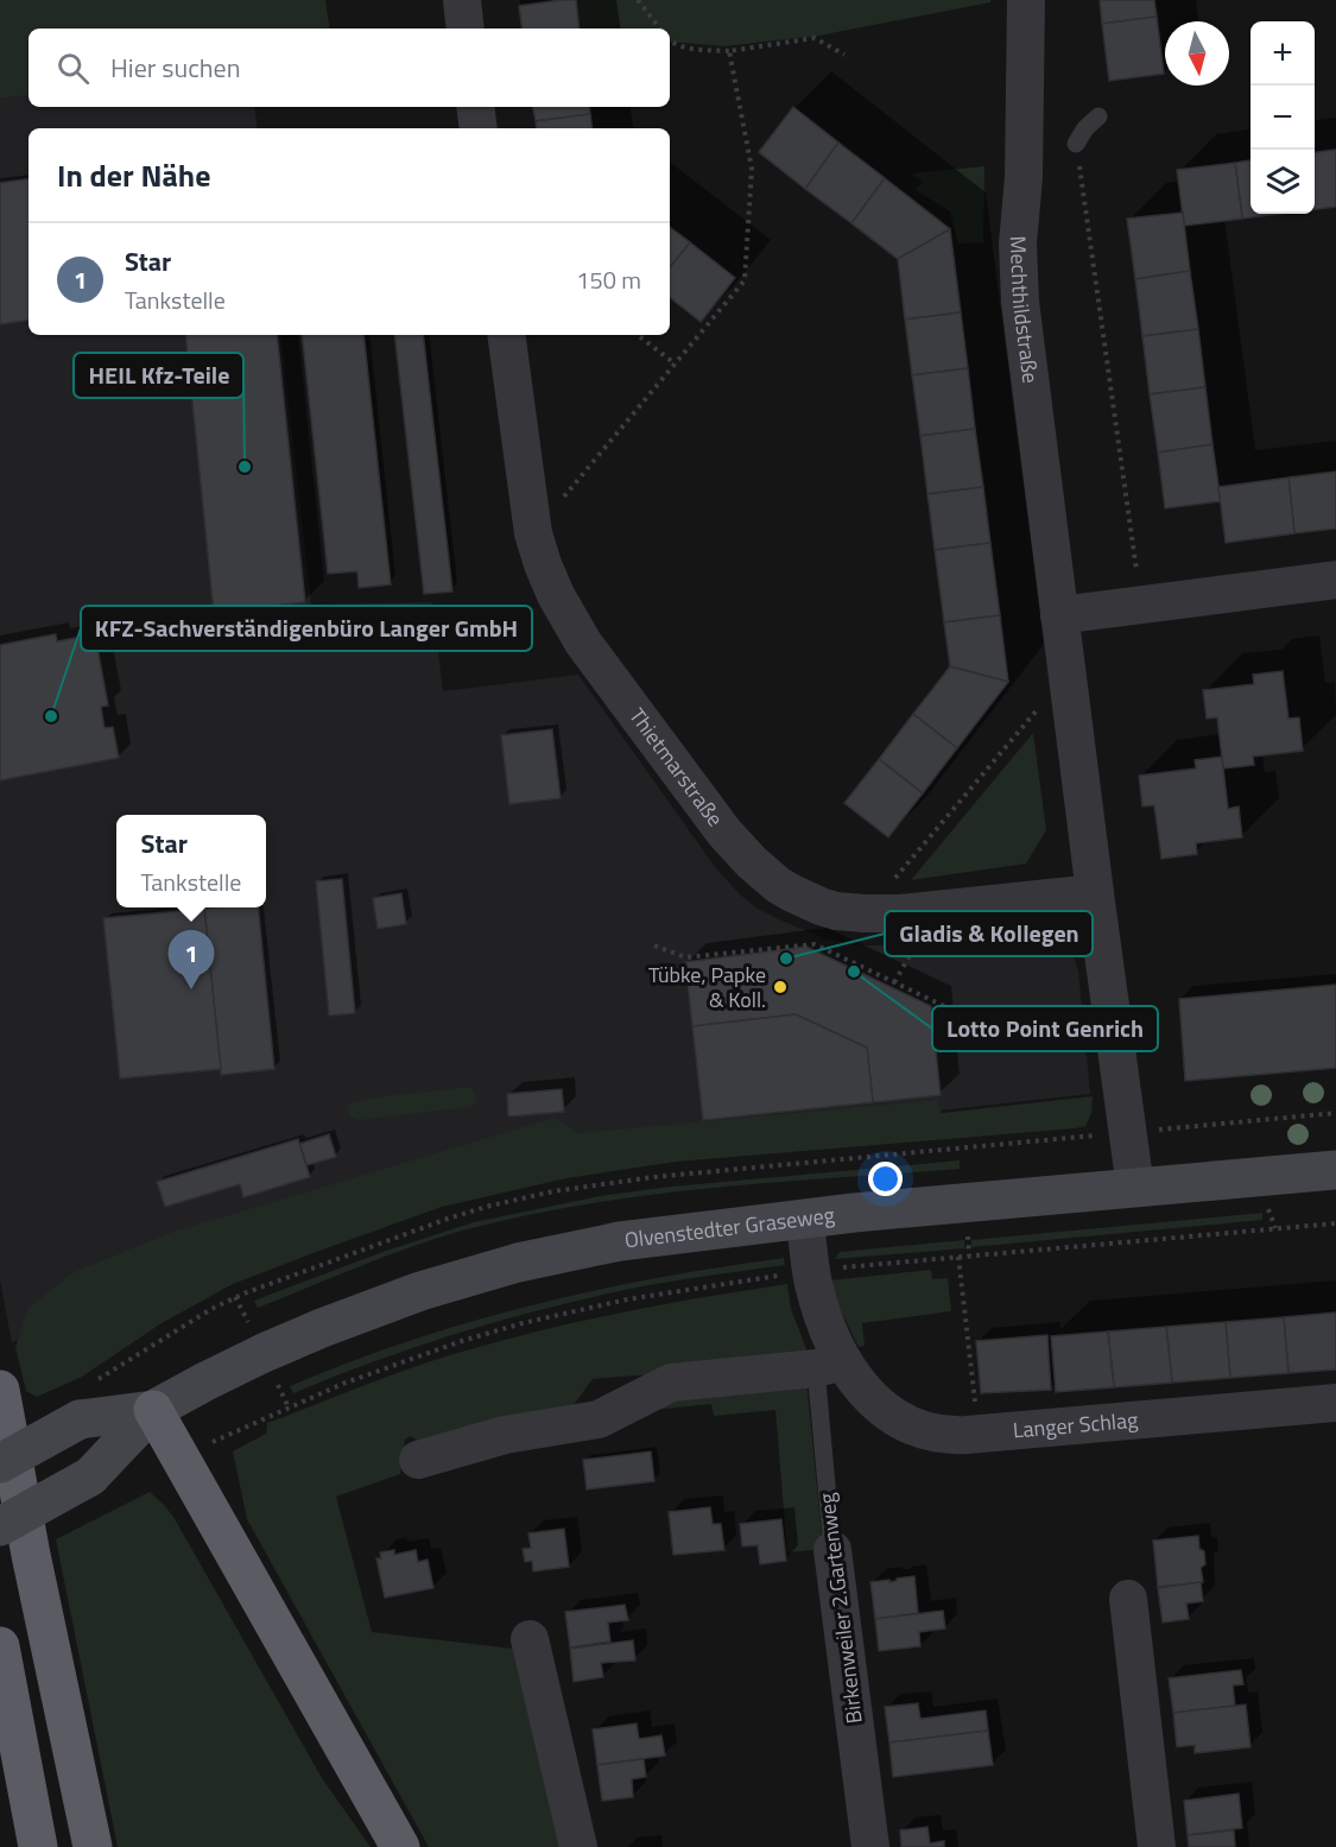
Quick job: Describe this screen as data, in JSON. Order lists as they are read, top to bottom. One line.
{"streets":{"main road":["Olvenstedter Graseweg"],"street":["Mechthildstraße","Thietmarstraße","Langer Schlag","Birkenweiler 2.Gartenweg"]},"crossings":[["Mechthildstraße","Thietmarstraße"],["Mechthildstraße","Olvenstedter Graseweg"],["Olvenstedter Graseweg","Langer Schlag"],["Langer Schlag","Birkenweiler 2.Gartenweg"]],"places":["HEIL Kfz-Teile","KFZ-Sachverständigenbüro Langer GmbH","Gladis & Kollegen","Lotto Point Genrich","Tübke, Papke & Koll."],"north":"bottom","page":{"map_buttons":["+","−"],"search":"Hier suchen","heading":"In der Nähe","list":[{"mark":"1","name":"Star","note":"Tankstelle","value":"150 m"}],"popup":["Star","Tankstelle"],"pins":"1"}}
